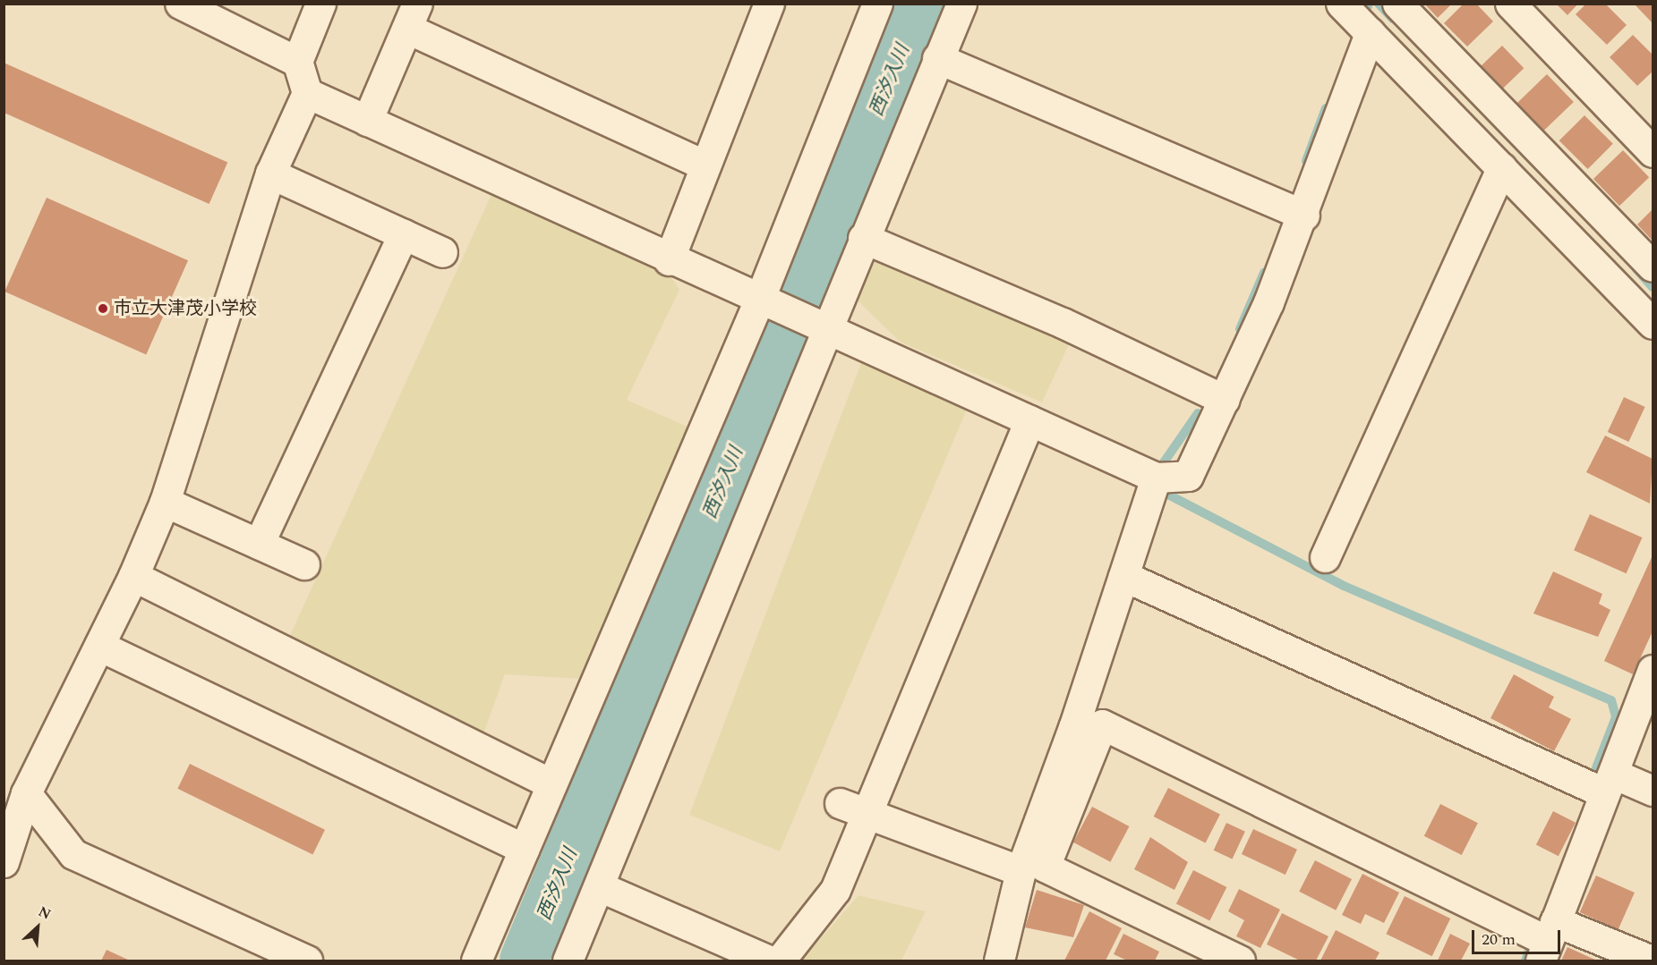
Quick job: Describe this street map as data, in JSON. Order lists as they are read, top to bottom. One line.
{"water":["西汐入川"],"places":["市立大津茂小学校"],"scale_bar":"20 m","north":"top right"}
